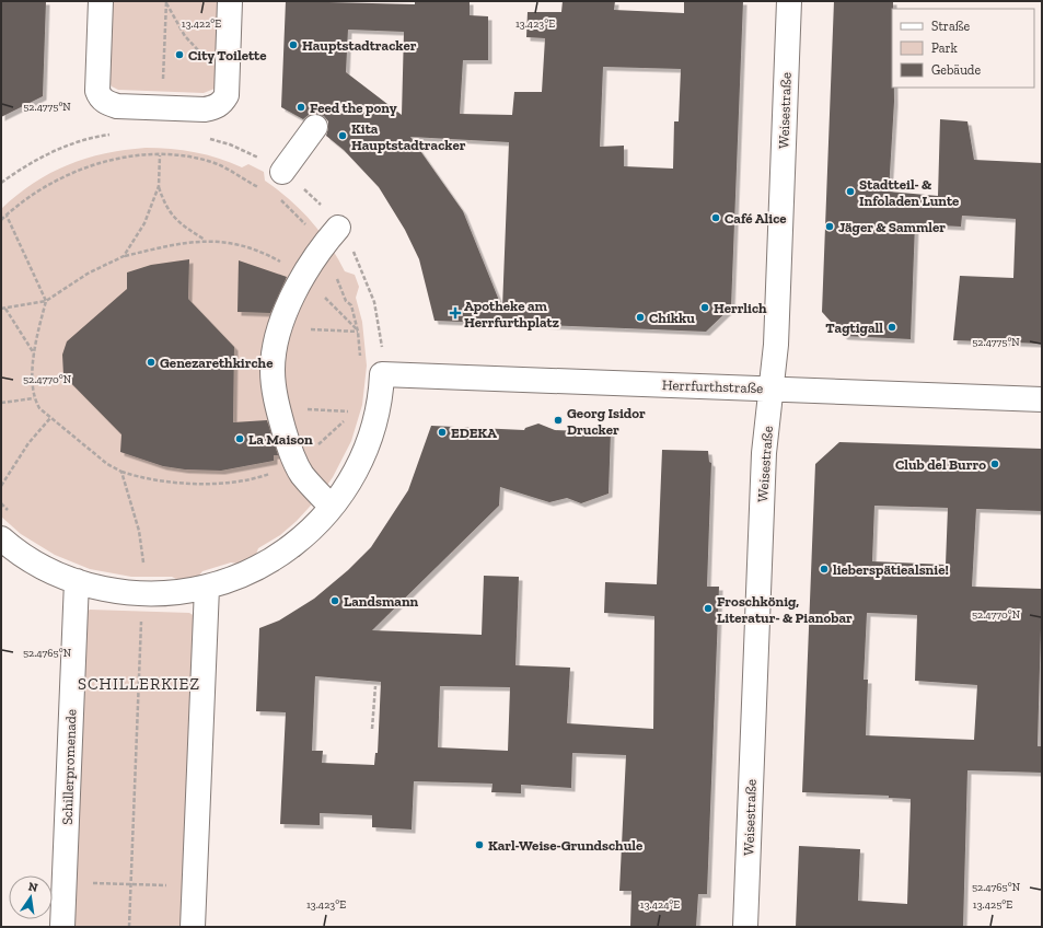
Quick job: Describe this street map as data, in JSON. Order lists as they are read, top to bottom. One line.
{"streets":{"street":["Weisestraße","Herrfurthstraße","Schillerpromenade"]},"crossings":[["Weisestraße","Herrfurthstraße"]],"districts":["SCHILLERKIEZ"],"places":{"other":["Hauptstadtracker","City Toilette","Feed the pony","Kita Hauptstadtracker","Stadtteil- & Infoladen Lunte","Café Alice","Jäger & Sammler","Herrlich","Chikku","Tagtigall","Genezarethkirche","Georg Isidor Drucker","EDEKA","La Maison","Club del Burro","lieberspätiealsnie!","Landsmann","Froschkönig, Literatur- & Pianobar","Karl-Weise-Grundschule"],"health":["Apotheke am Herrfurthplatz"]},"legend":["Straße","Park","Gebäude"],"north":"top","coordinates":["13.422°E","13.423°E","52.4775°N","52.4770°N","52.4765°N","13.424°E","13.425°E"]}
